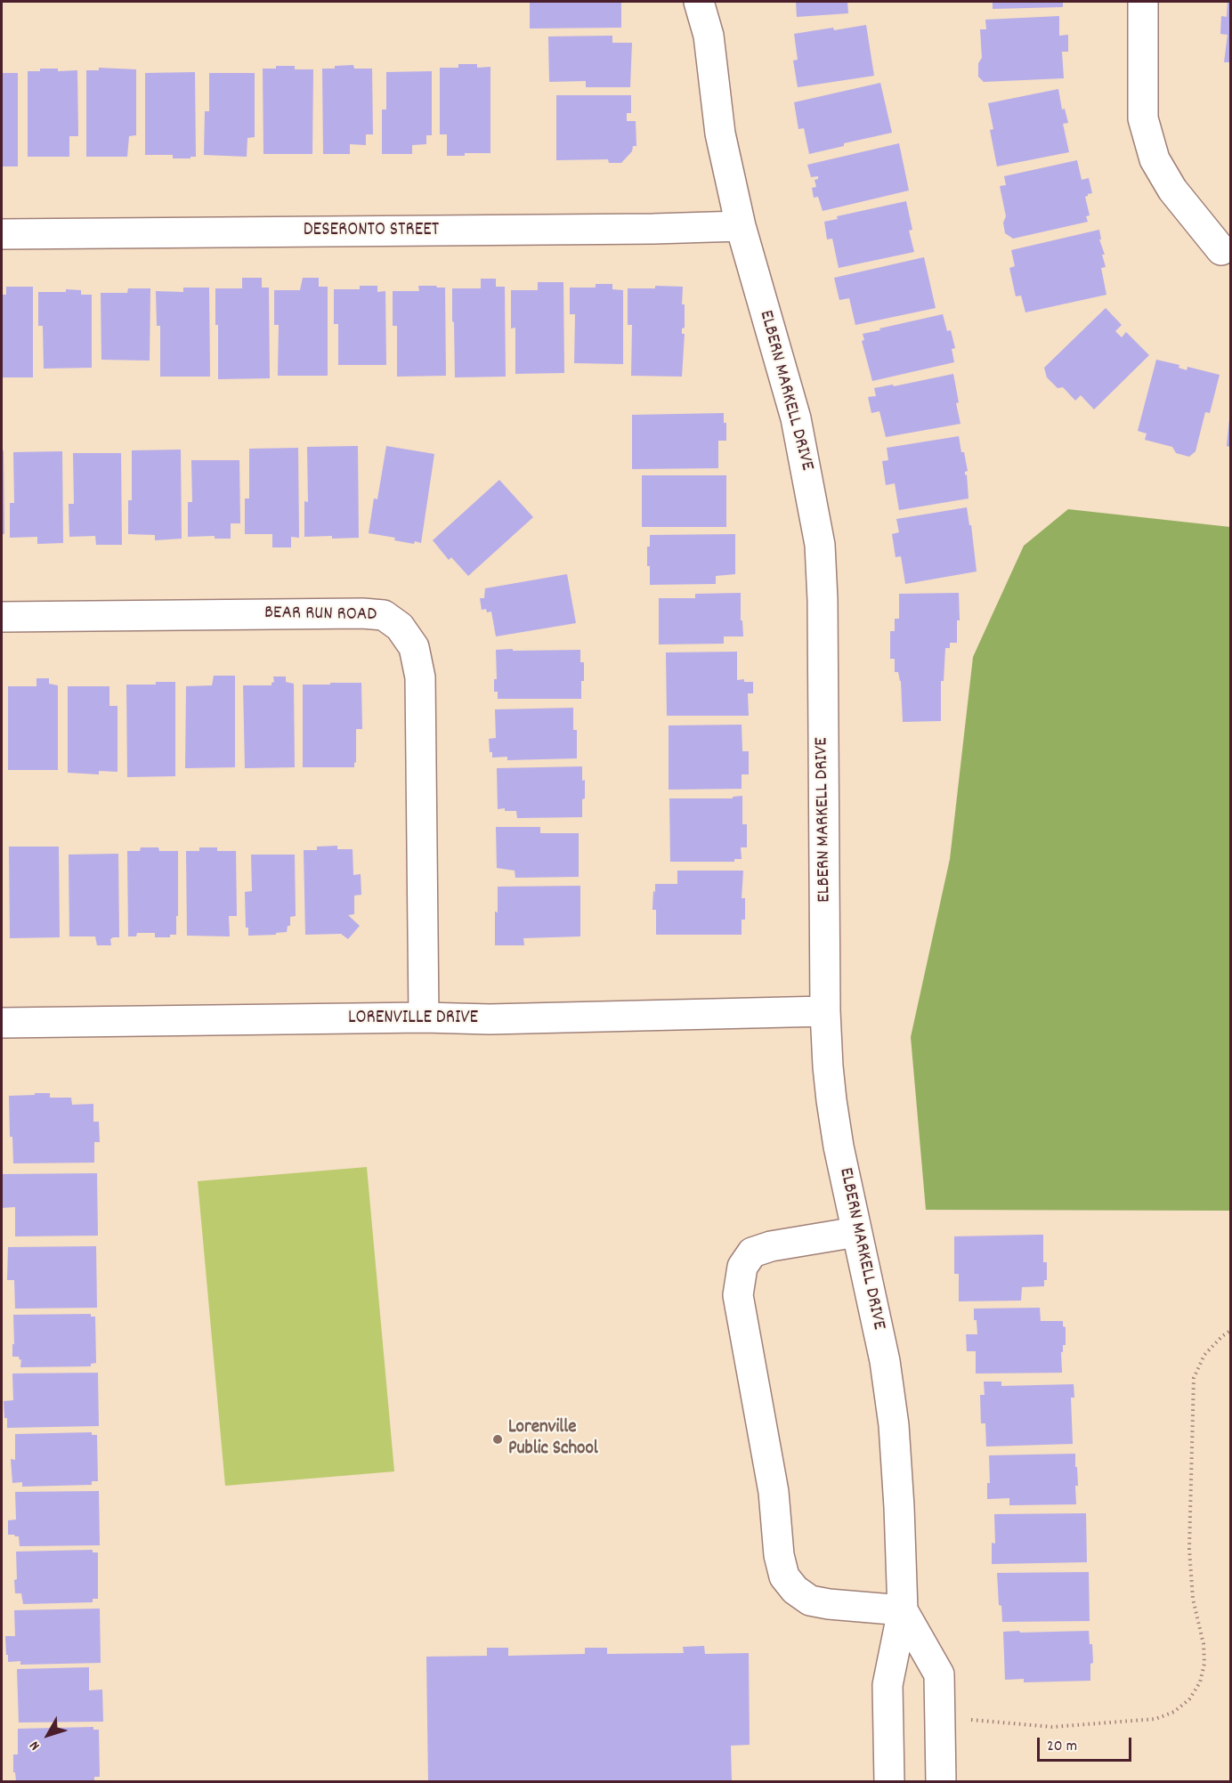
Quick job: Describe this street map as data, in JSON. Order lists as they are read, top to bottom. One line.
{"streets":{"street":["DESERONTO STREET","ELBERN MARKELL DRIVE","BEAR RUN ROAD","LORENVILLE DRIVE"]},"crossings":[["DESERONTO STREET","ELBERN MARKELL DRIVE"],["ELBERN MARKELL DRIVE","LORENVILLE DRIVE"],["BEAR RUN ROAD","LORENVILLE DRIVE"]],"places":["Lorenville Public School"],"scale_bar":"20 m","north":"bottom left"}
